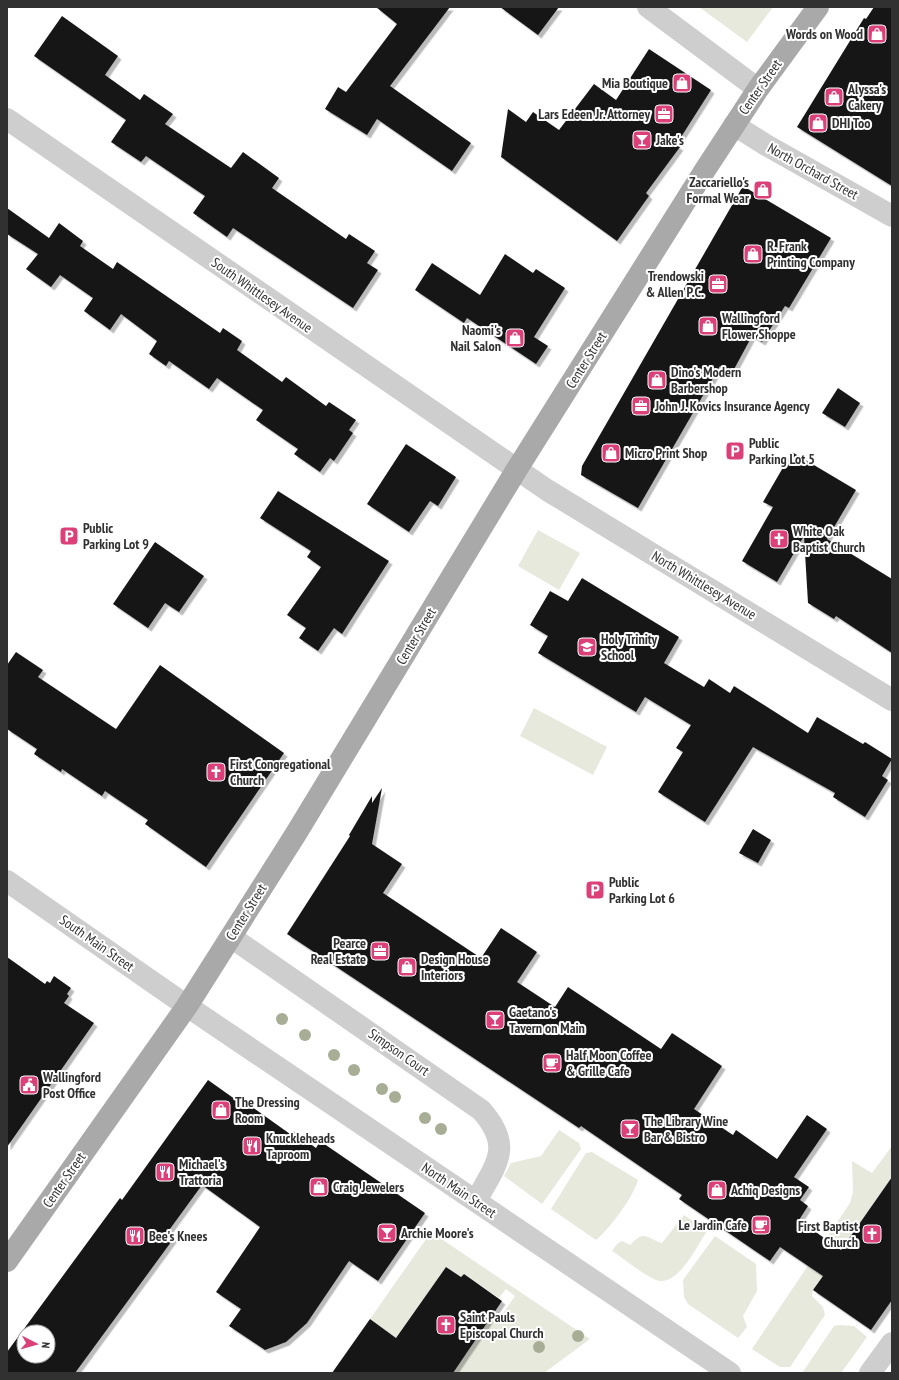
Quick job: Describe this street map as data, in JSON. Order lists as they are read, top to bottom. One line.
{"streets":{"main road":["Center Street"],"street":["North Orchard Street","South Whittlesey Avenue","North Whittlesey Avenue","South Main Street","Simpson Court","North Main Street"]},"crossings":[["Center Street","North Orchard Street"],["Center Street","South Whittlesey Avenue"],["Center Street","North Whittlesey Avenue"],["Center Street","South Main Street"],["Center Street","Simpson Court"],["Center Street","North Main Street"],["South Whittlesey Avenue","North Whittlesey Avenue"],["South Main Street","North Main Street"],["Simpson Court","North Main Street"]],"places":{"shop":["Words on Wood","Mia Boutique","Alyssa's Cakery","DHI Too","Zaccariello's Formal Wear","R. Frank Printing Company","Wallingford Flower Shoppe","Naomi's Nail Salon","Dino's Modern Barbershop","Micro Print Shop","Design House Interiors","The Dressing Room","Craig Jewelers","Achiq Designs"],"office":["Lars Edeen Jr. Attorney","Trendowski & Allen P.C.","John J. Kovics Insurance Agency","Pearce Real Estate"],"bar":["Jake's","Gaetano's Tavern on Main","The Library Wine Bar & Bistro","Archie Moore's"],"parking":["Public Parking Lot 5","Public Parking Lot 9","Public Parking Lot 6"],"church":["White Oak Baptist Church","First Congregational Church","First Baptist Church","Saint Pauls Episcopal Church"],"school or university":["Holy Trinity School"],"cafe":["Half Moon Coffee & Grille Cafe","Le Jardin Cafe"],"public building":["Wallingford Post Office"],"restaurant":["Knuckleheads Taproom","Michael's Trattoria","Bee's Knees"]},"north":"right"}
